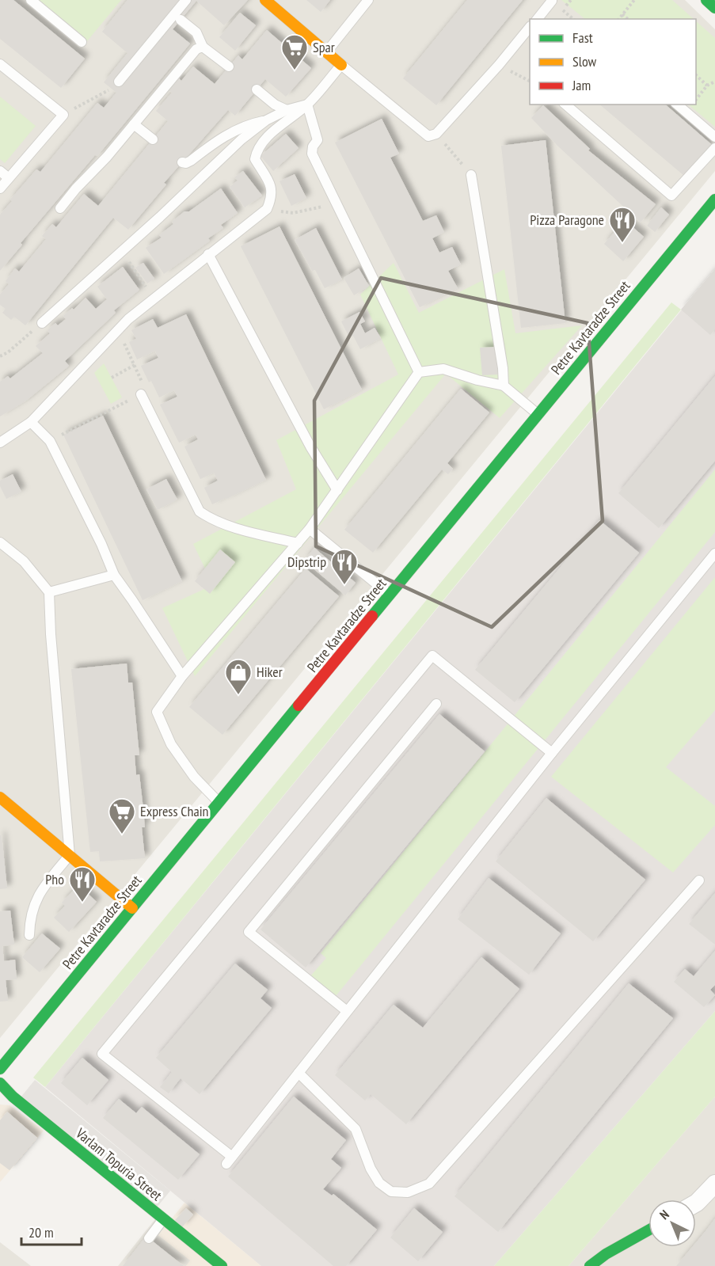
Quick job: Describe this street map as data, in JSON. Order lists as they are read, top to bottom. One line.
{"streets":{"main road":["Petre Kavtaradze Street","Varlam Topuria Street"]},"places":{"supermarket":["Spar","Express Chain"],"restaurant":["Pizza Paragone","Dipstrip","Pho"],"shop":["Hiker"]},"legend":["Fast","Slow","Jam"],"scale_bar":"20 m","north":"top left"}
